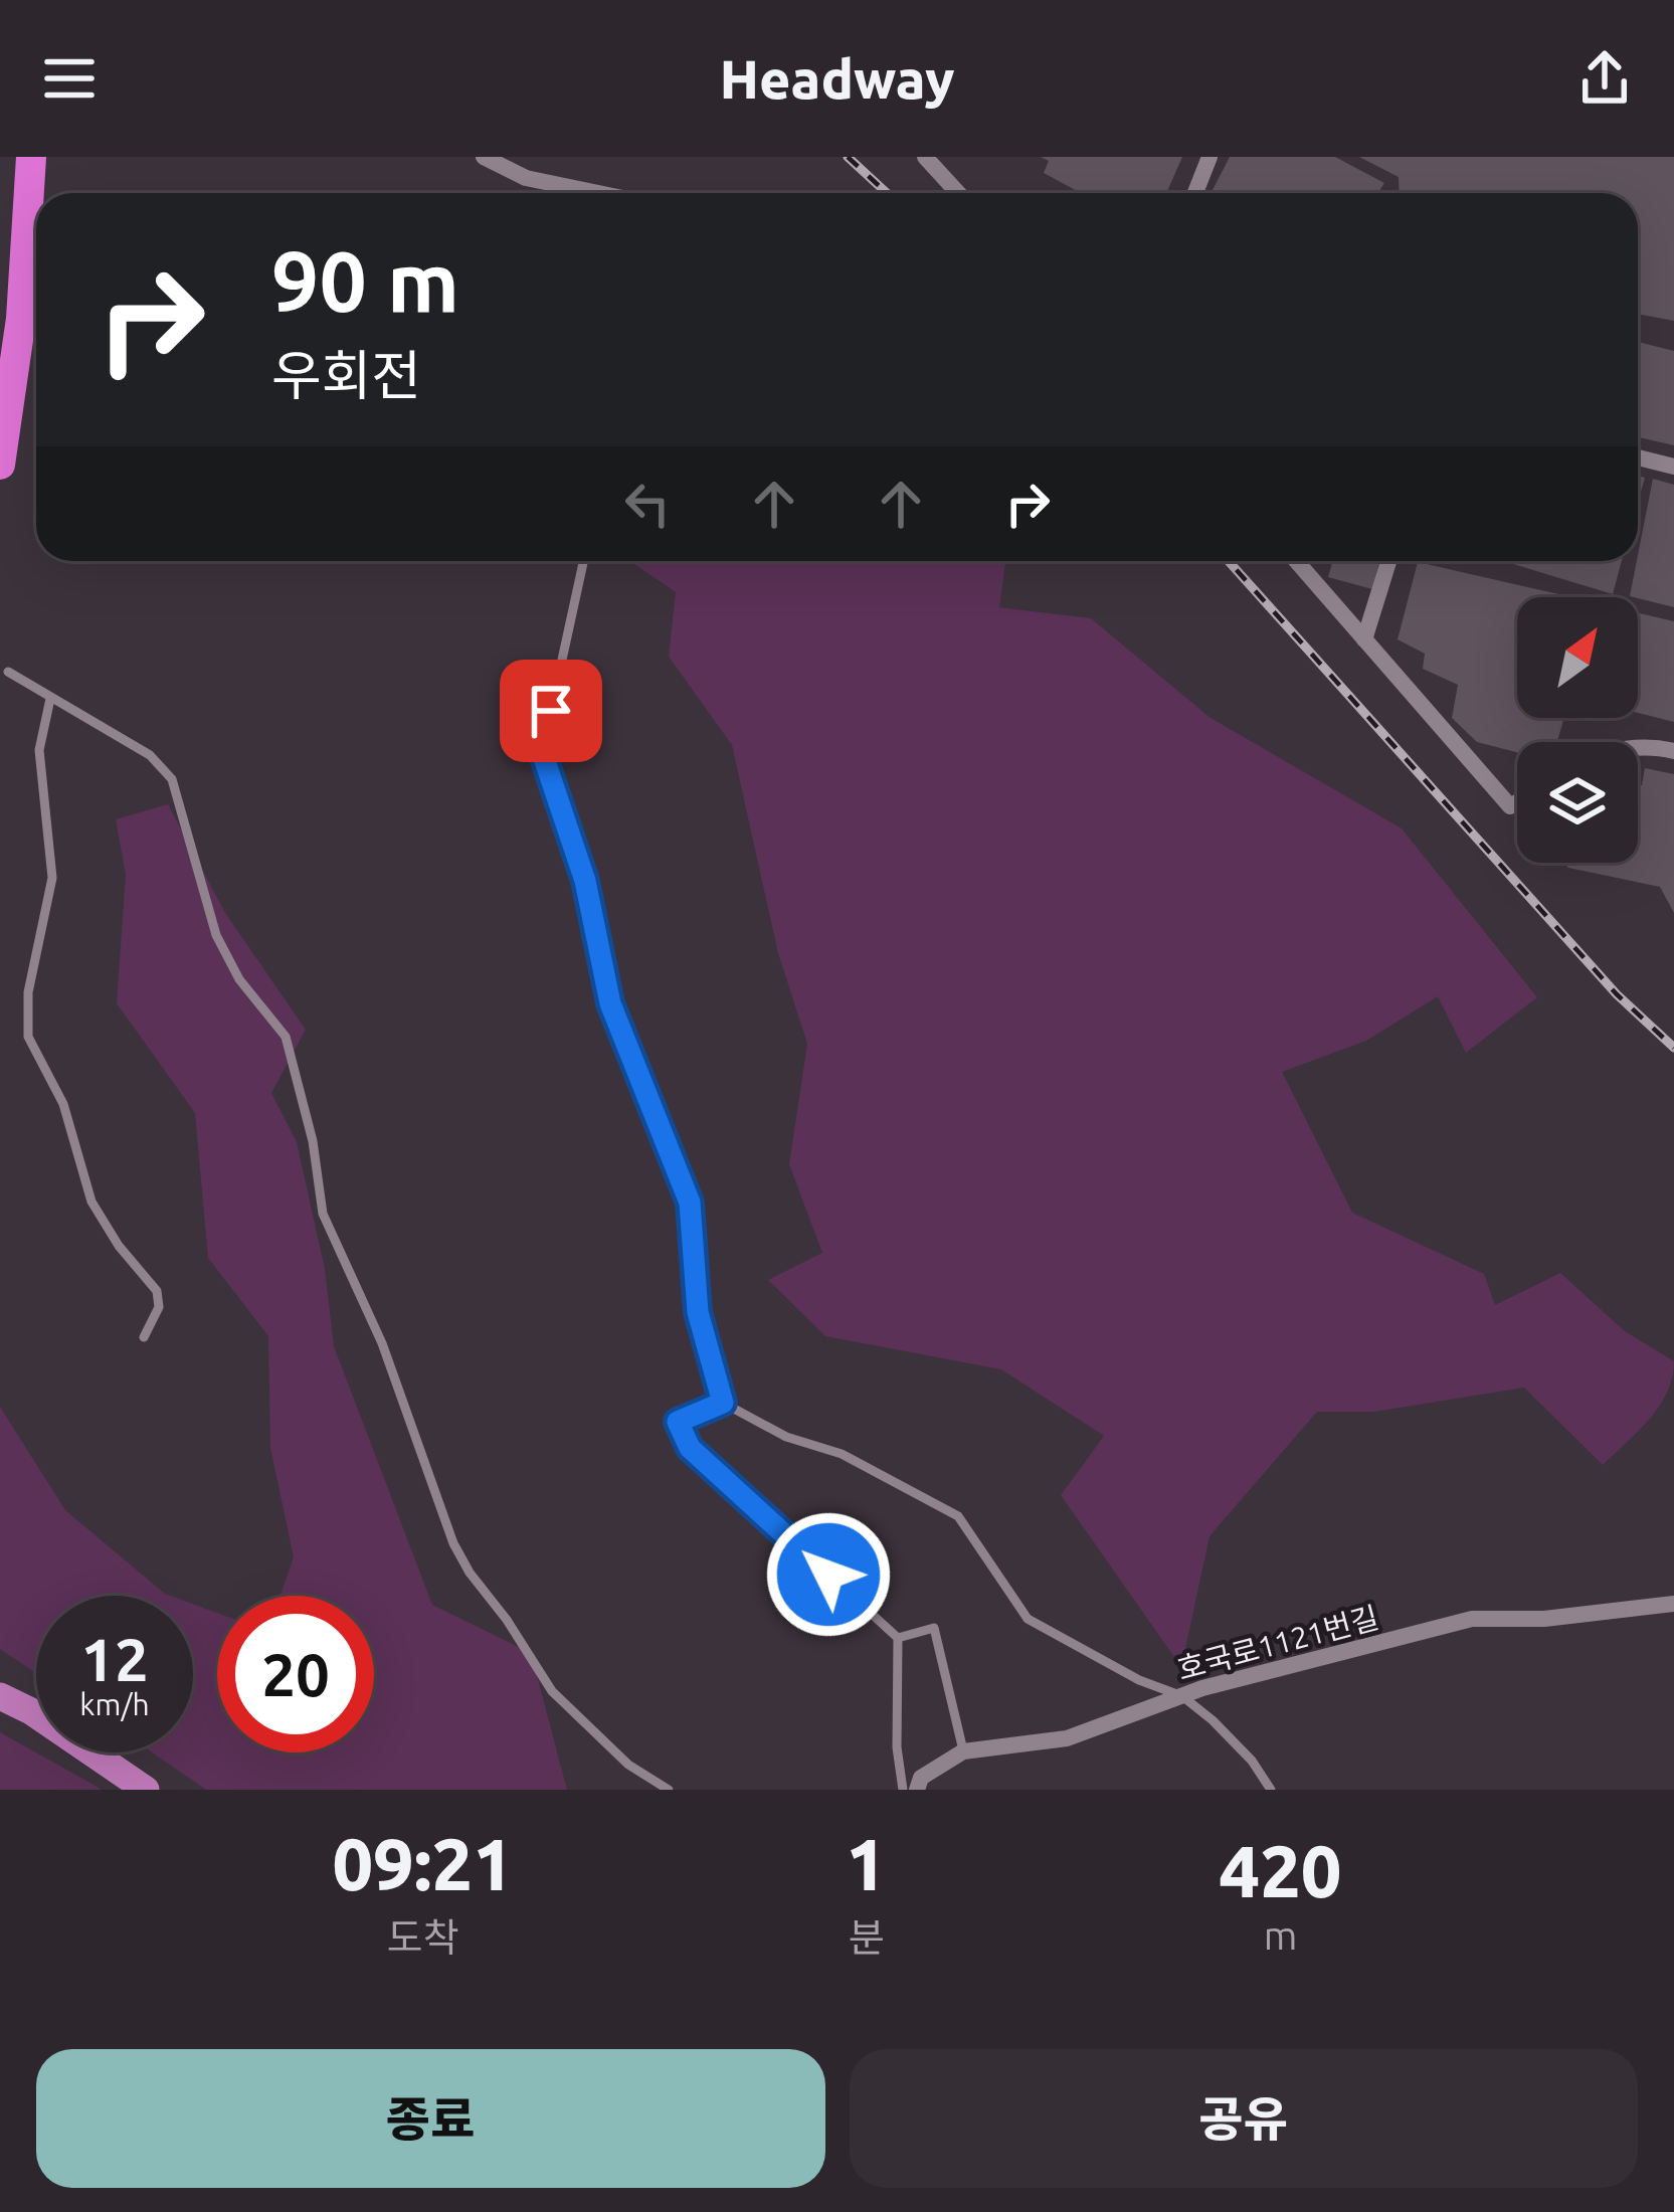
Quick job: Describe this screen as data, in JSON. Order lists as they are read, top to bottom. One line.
{"streets":{"street":["호국로1121번길"]},"north":"top right","page":{"header":"Headway","turn":["90 m","우회전"],"speed":"12 km/h","limit":"20","eta":["09:21","도착","1","분","420","m"],"buttons":["종료","공유"]}}
